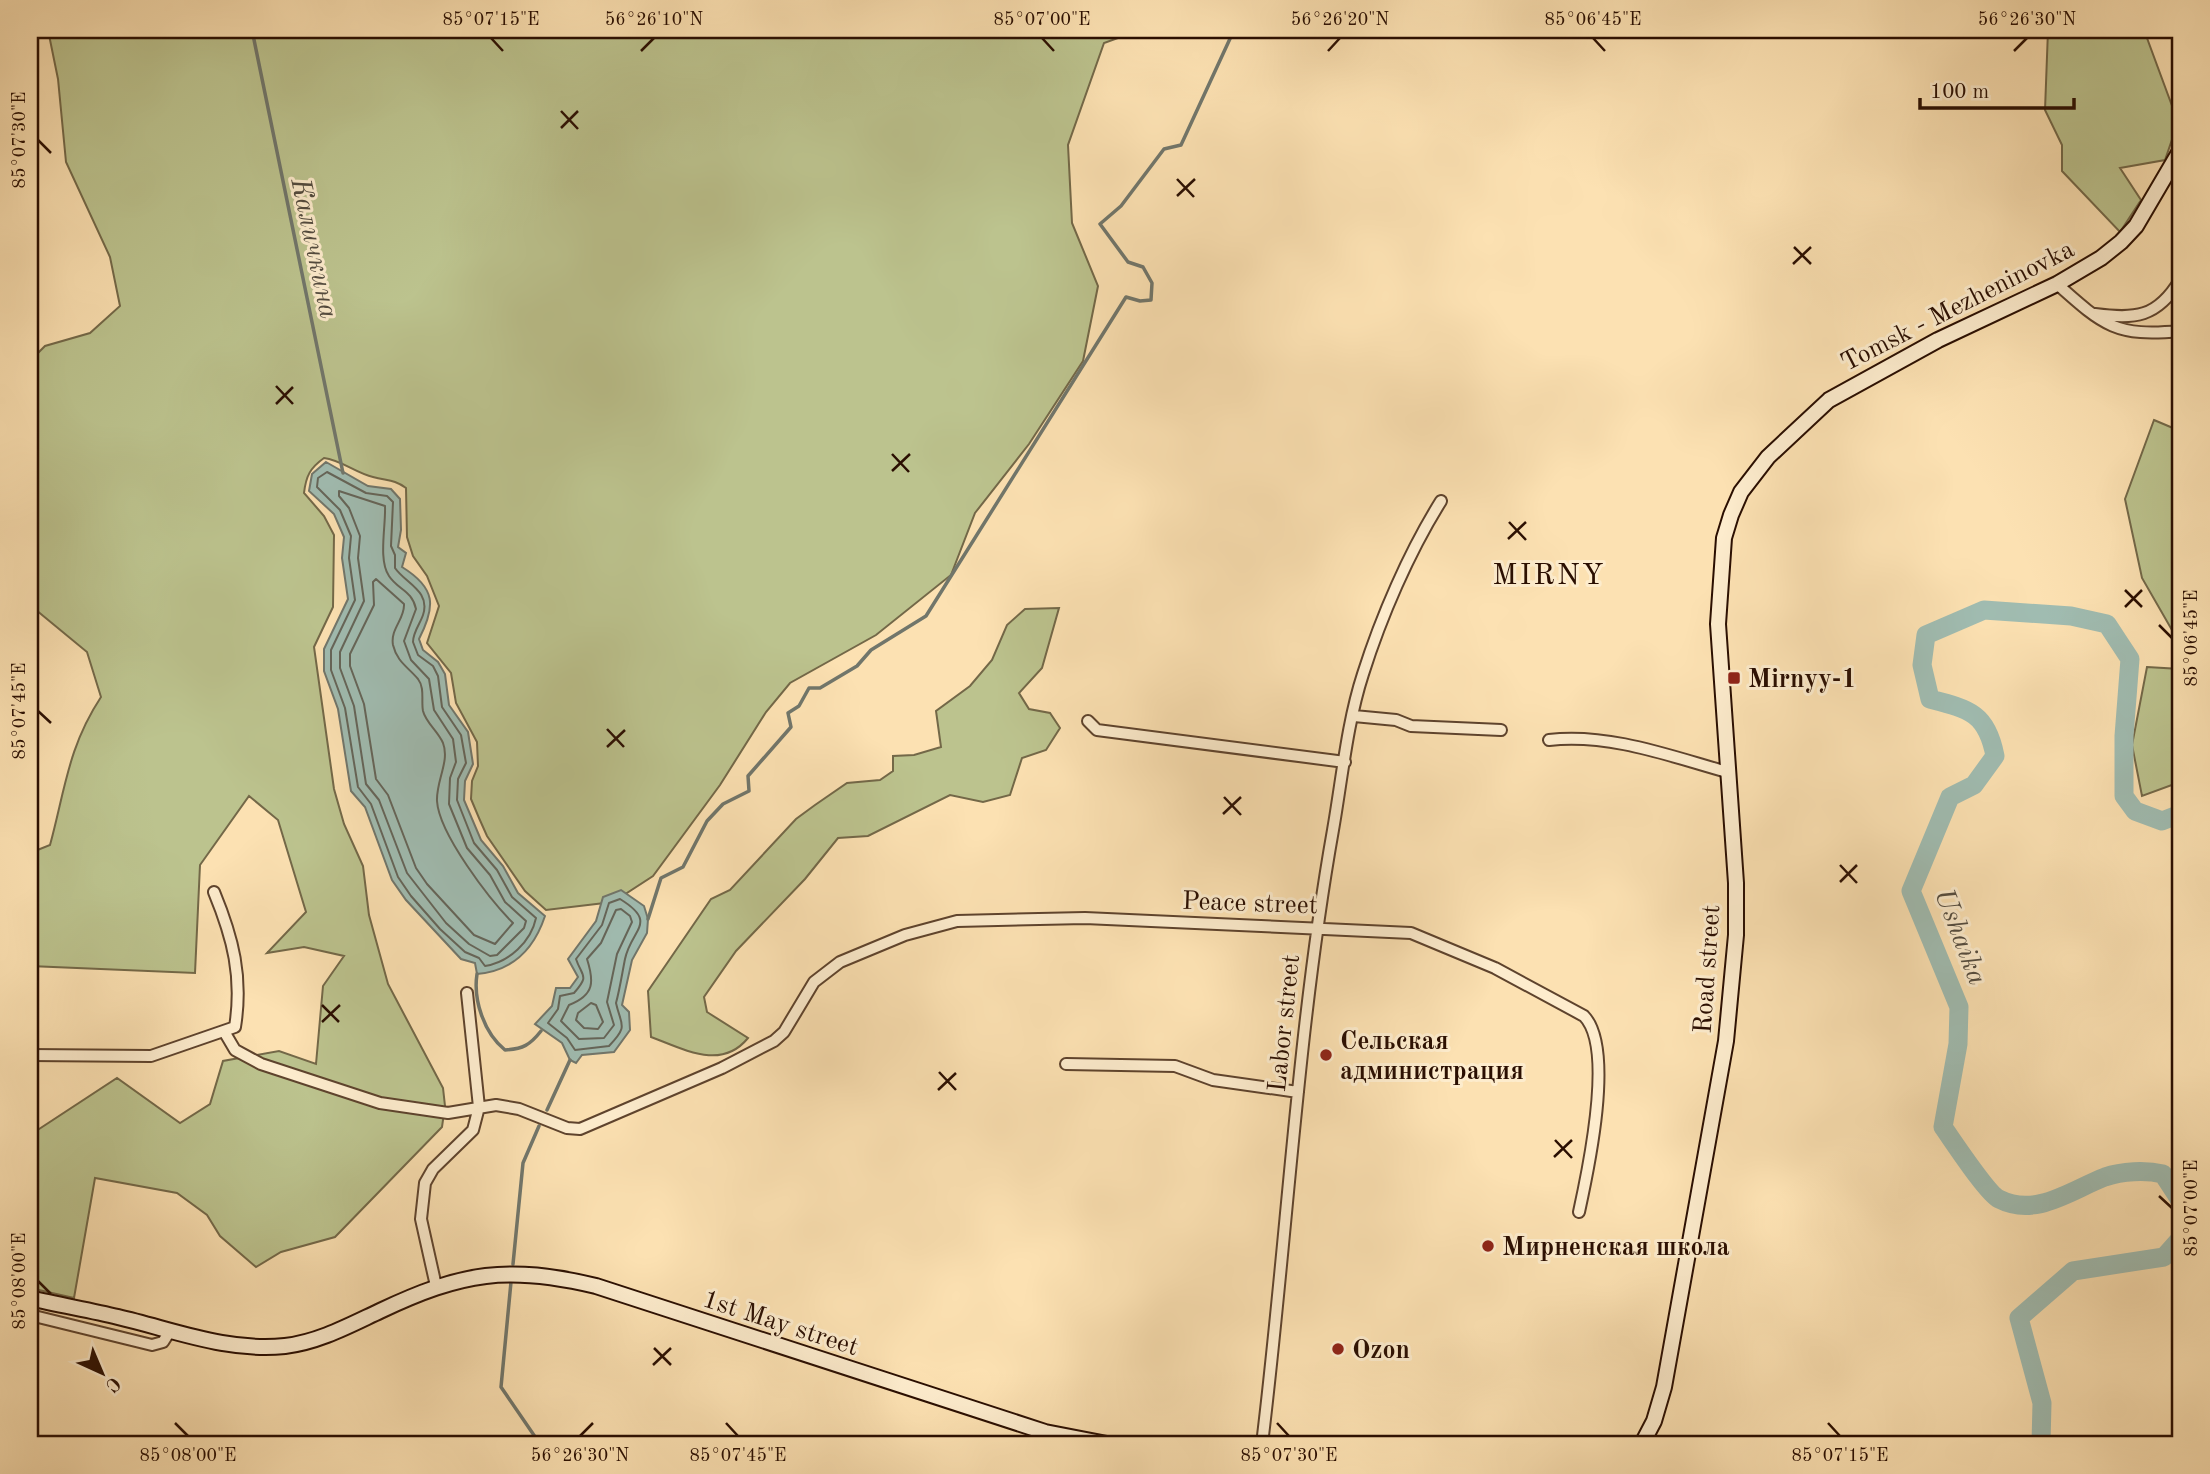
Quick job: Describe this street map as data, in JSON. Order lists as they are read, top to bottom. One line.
{"streets":{"street":["Tomsk - Mezheninovka","Peace street","Road street","Labor street","1st May street"]},"crossings":[["Tomsk - Mezheninovka","Road street"],["Peace street","Labor street"]],"districts":["MIRNY"],"water":["Каличкина","Ushaika"],"places":{"transit":["Mirnyy-1"],"other":["Сельская администрация","Мирненская школа","Ozon"]},"scale_bar":"100 m","north":"bottom right","coordinates":["85°07'15\"E","56°26'10\"N","85°07'00\"E","56°26'20\"N","85°06'45\"E","56°26'30\"N","85°07'30\"E","85°07'45\"E","85°08'00\"E"]}
